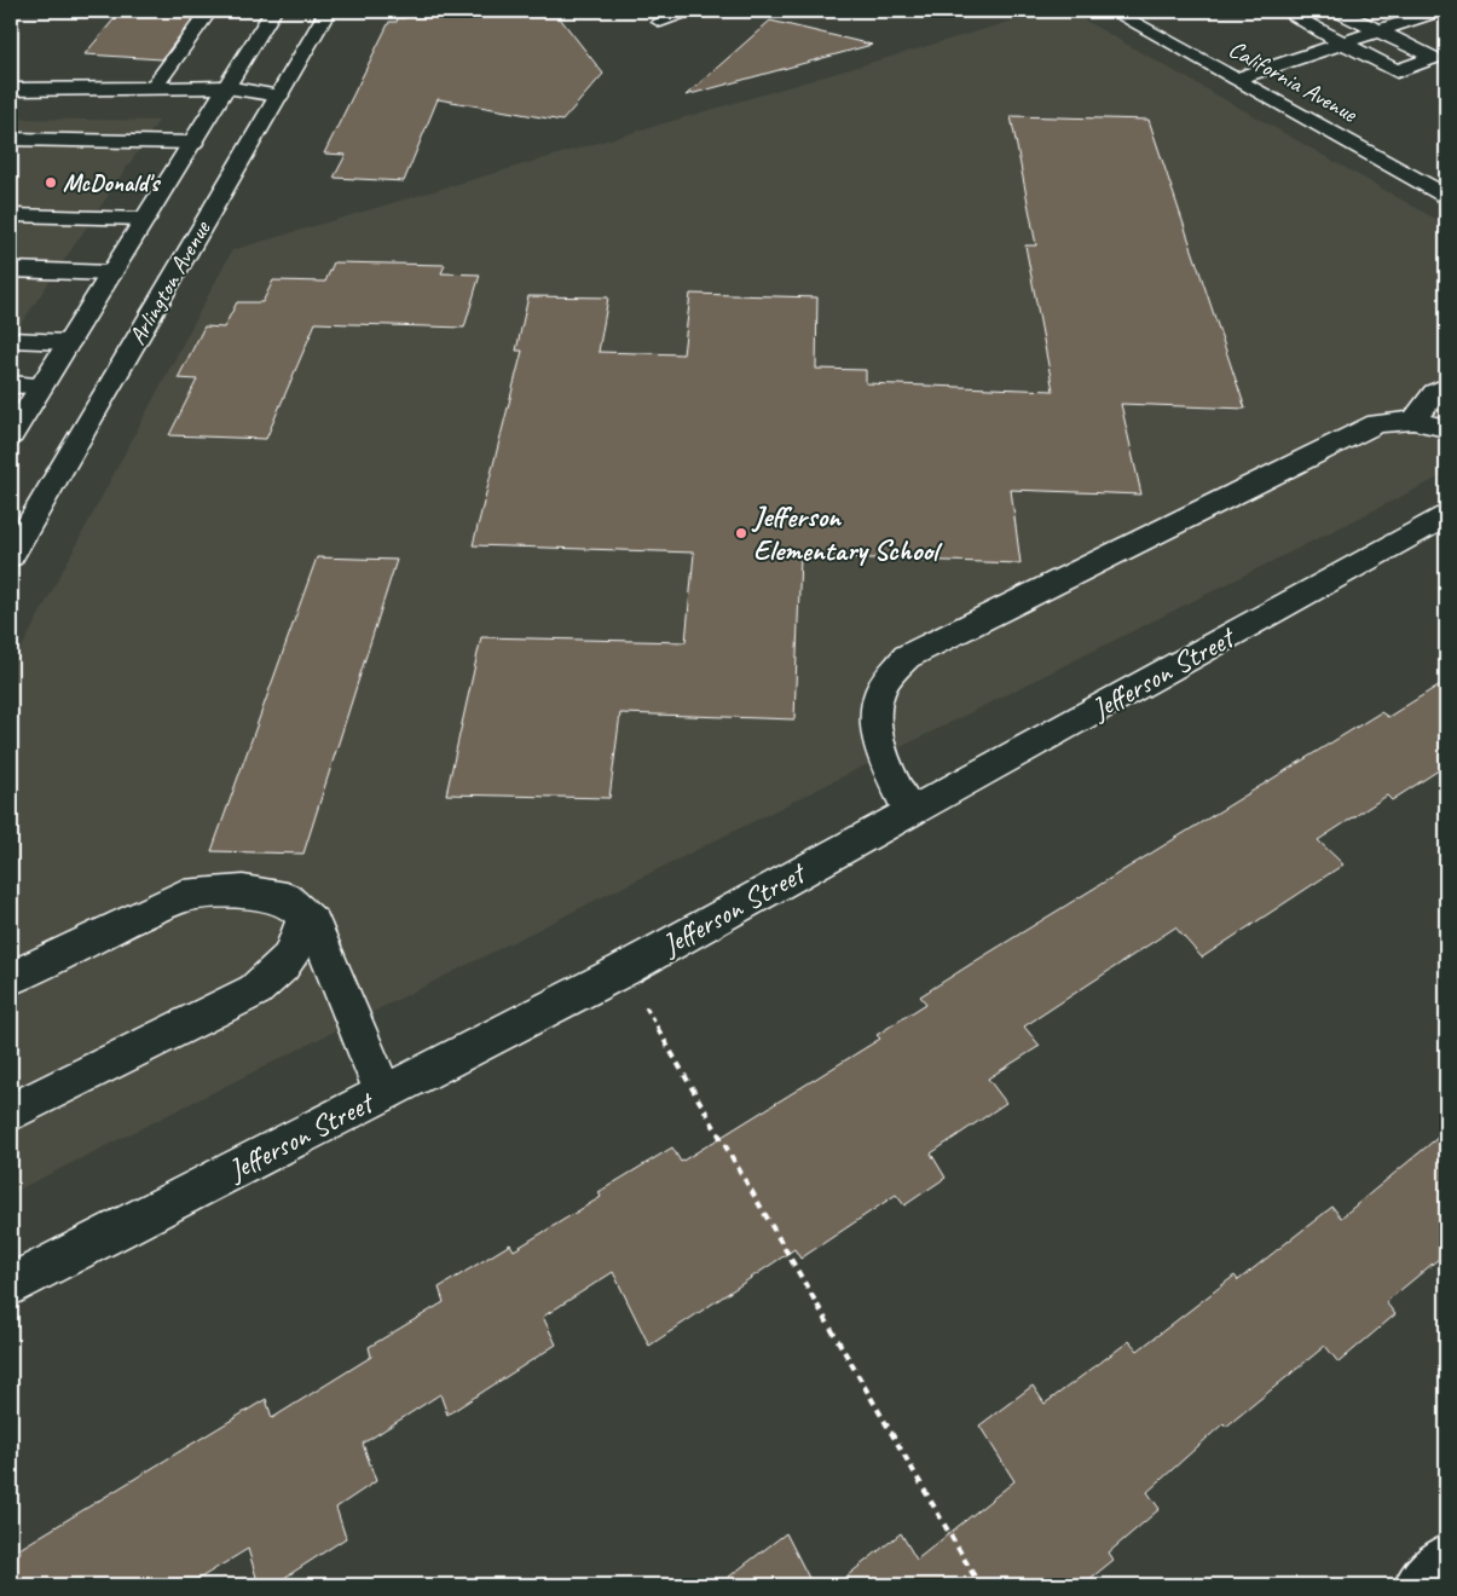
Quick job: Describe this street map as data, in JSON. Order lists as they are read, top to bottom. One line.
{"streets":{"main road":["California Avenue","Arlington Avenue","Jefferson Street"]},"places":["McDonald's","Jefferson Elementary School"]}
